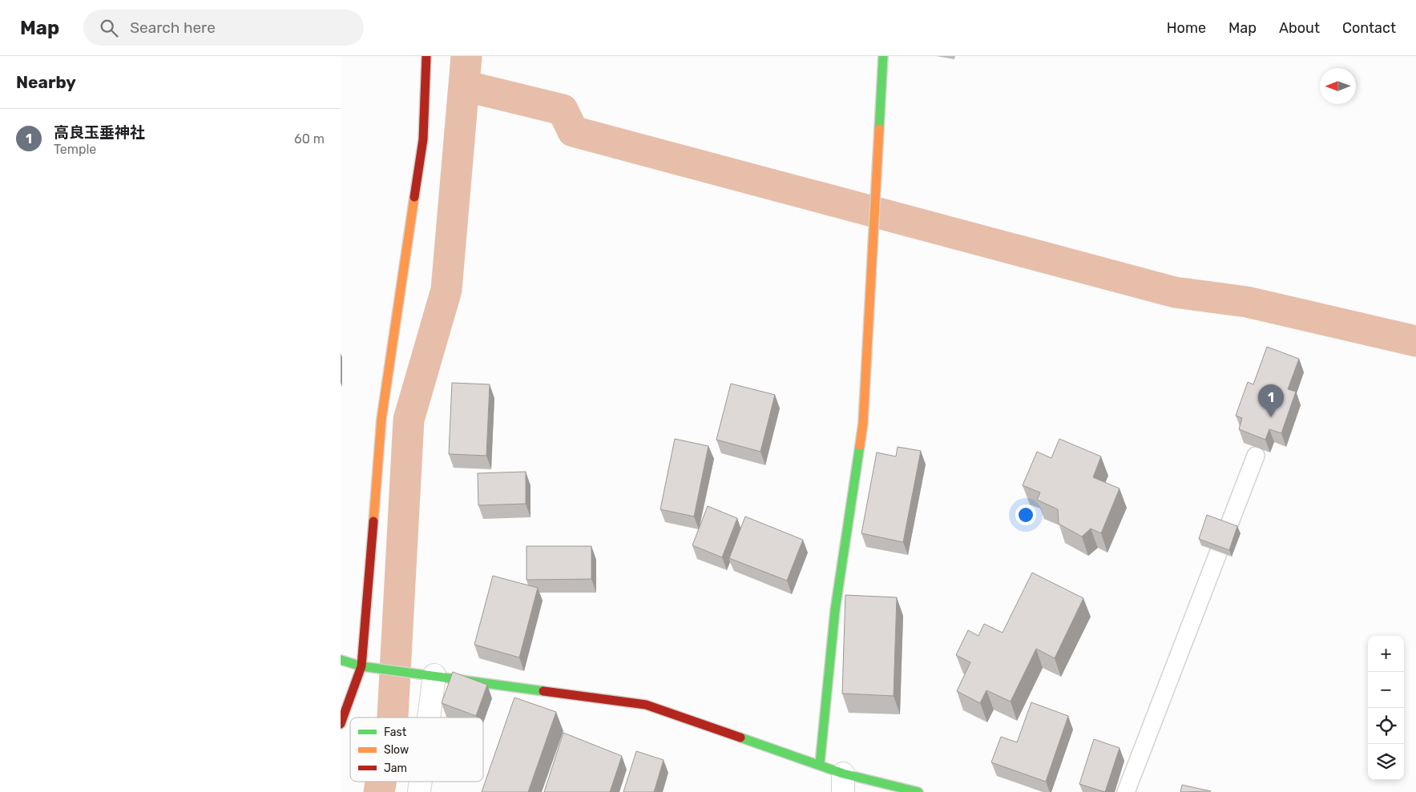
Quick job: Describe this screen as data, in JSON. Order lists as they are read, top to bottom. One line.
{"legend":["Fast","Slow","Jam"],"north":"left","page":{"header":"Map","search":"Search here","nav":["Home","Map","About","Contact"],"heading":"Nearby","list":[{"mark":"1","name":"高良玉垂神社","note":"Temple","value":"60 m"}],"pins":"1","map_buttons":["+","−"]}}
